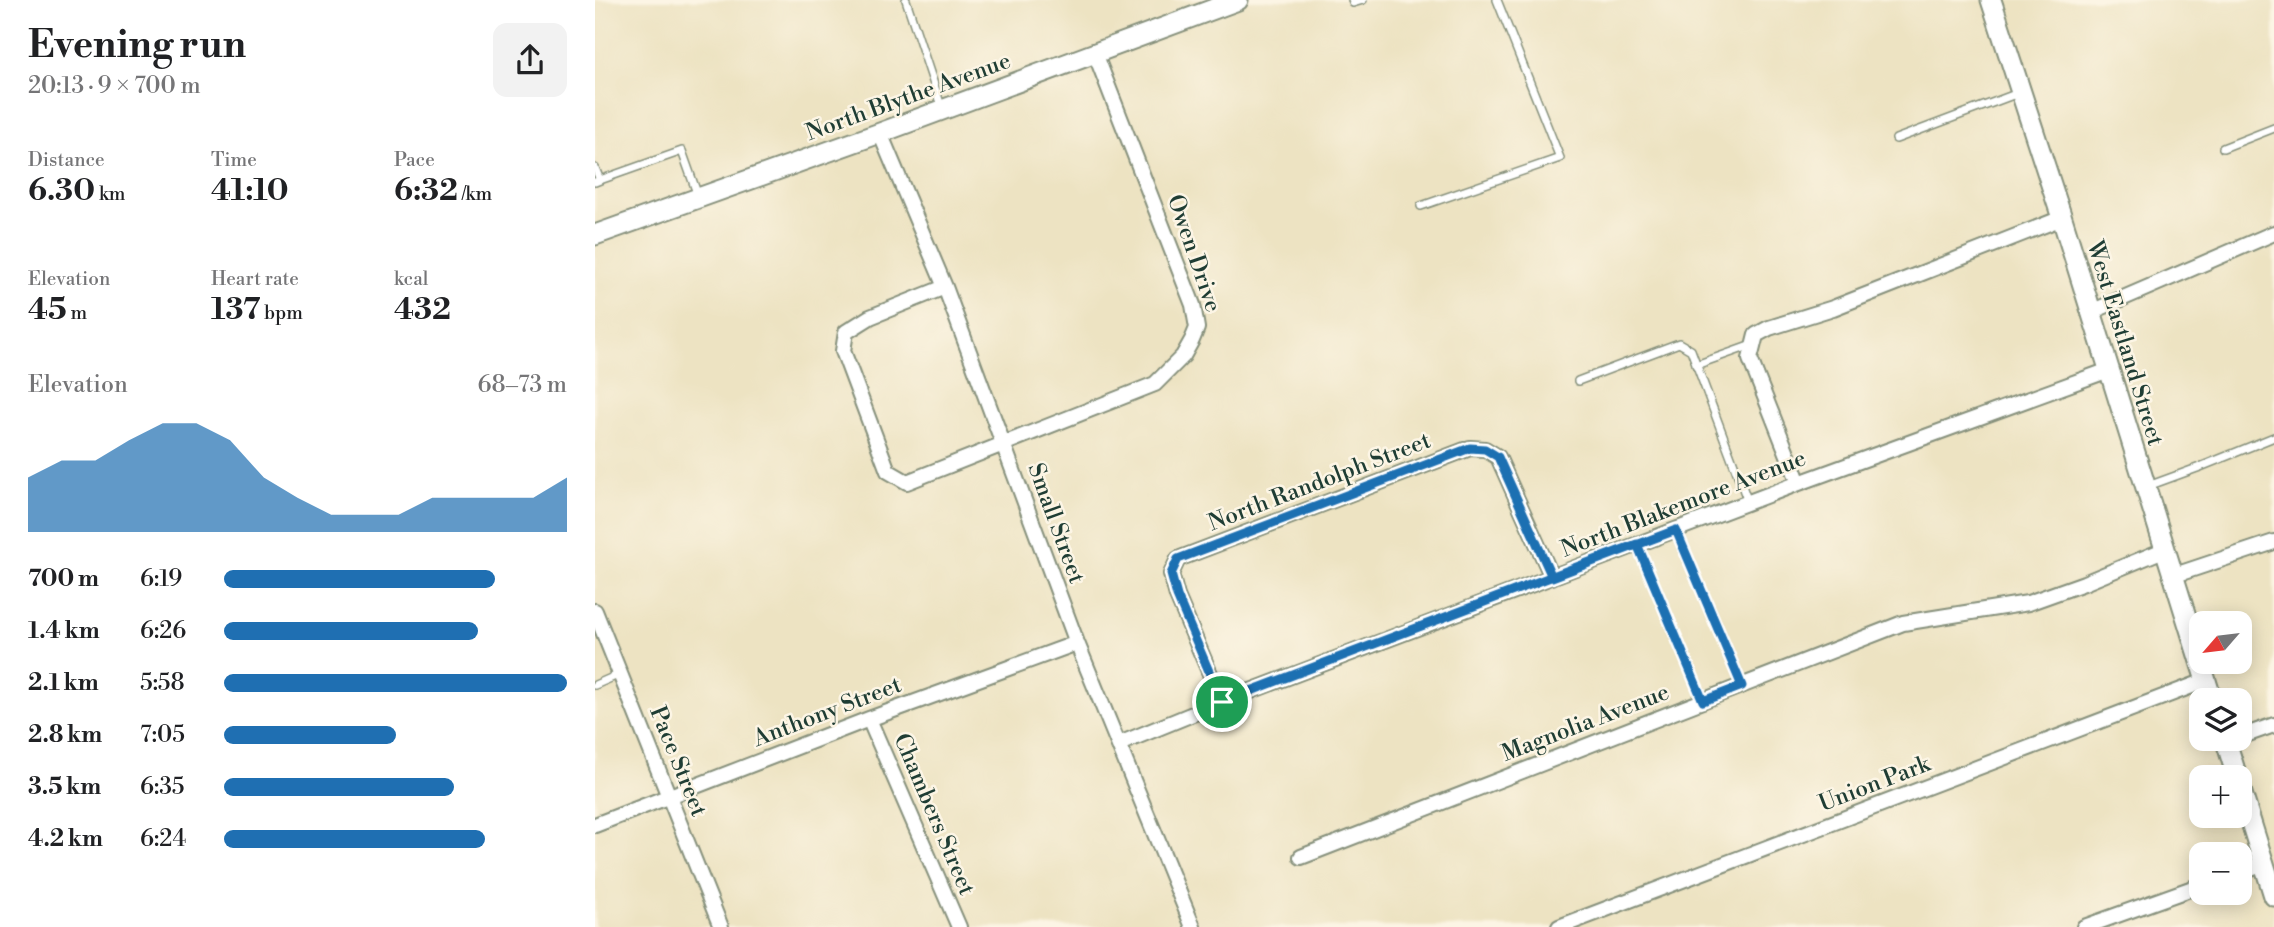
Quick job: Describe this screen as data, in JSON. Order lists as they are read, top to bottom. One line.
{"streets":{"street":["North Blythe Avenue","Owen Drive","West Eastland Street","North Randolph Street","North Blakemore Avenue","Small Street","Anthony Street","Magnolia Avenue","Pace Street","Union Park","Chambers Street"]},"crossings":[["North Blythe Avenue","Owen Drive"],["North Blythe Avenue","Small Street"],["Owen Drive","Small Street"],["West Eastland Street","North Blakemore Avenue"],["West Eastland Street","Magnolia Avenue"],["North Randolph Street","North Blakemore Avenue"],["North Blakemore Avenue","Small Street"],["Small Street","Anthony Street"],["Anthony Street","Pace Street"],["Anthony Street","Chambers Street"]],"north":"bottom left","page":{"heading":["Evening run","20:13 · 9 × 700 m"],"stats":[["Distance","6.30 km"],["Time","41:10"],["Pace","6:32 /km"],["Elevation","45 m"],["Heart rate","137 bpm"],["kcal","432"]],"chart":["Elevation","68–73 m"],"list":[{"name":"700 m","note":"6:19"},{"name":"1.4 km","note":"6:26"},{"name":"2.1 km","note":"5:58"},{"name":"2.8 km","note":"7:05"},{"name":"3.5 km","note":"6:35"},{"name":"4.2 km","note":"6:24"}],"map_buttons":["+","−"]}}
